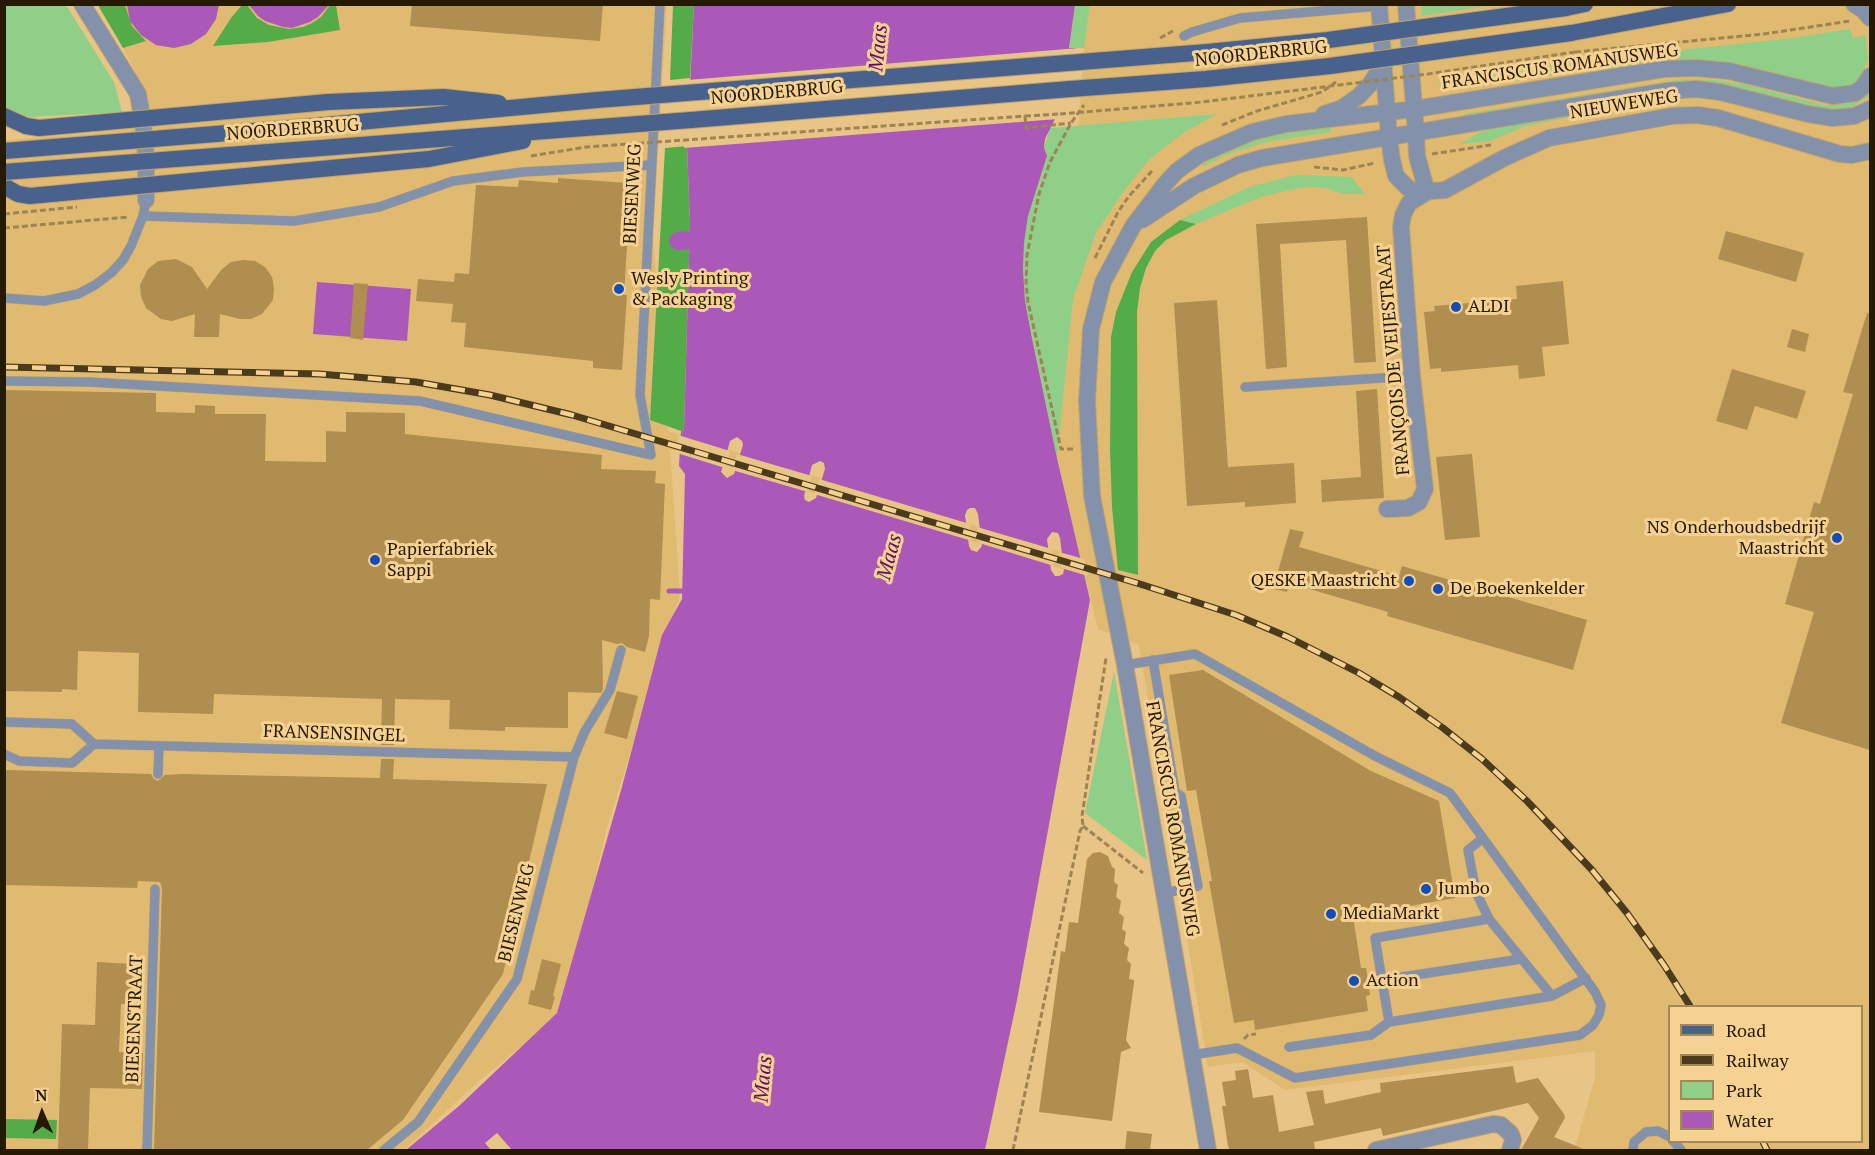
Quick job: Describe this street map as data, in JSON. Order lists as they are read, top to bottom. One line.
{"streets":{"main road":["NOORDERBRUG"],"street":["FRANCISCUS ROMANUSWEG","NIEUWEWEG","FRANÇOIS DE VEIJESTRAAT"],"lane":["BIESENWEG","FRANSENSINGEL","BIESENSTRAAT"]},"crossings":[["NIEUWEWEG","FRANÇOIS DE VEIJESTRAAT"],["BIESENWEG","FRANSENSINGEL"]],"water":["Maas"],"places":["Wesly Printing & Packaging","ALDI","NS Onderhoudsbedrijf Maastricht","Papierfabriek Sappi","QESKE Maastricht","De Boekenkelder","Jumbo","MediaMarkt","Action"],"legend":["Road","Railway","Park","Water"],"north":"top"}
